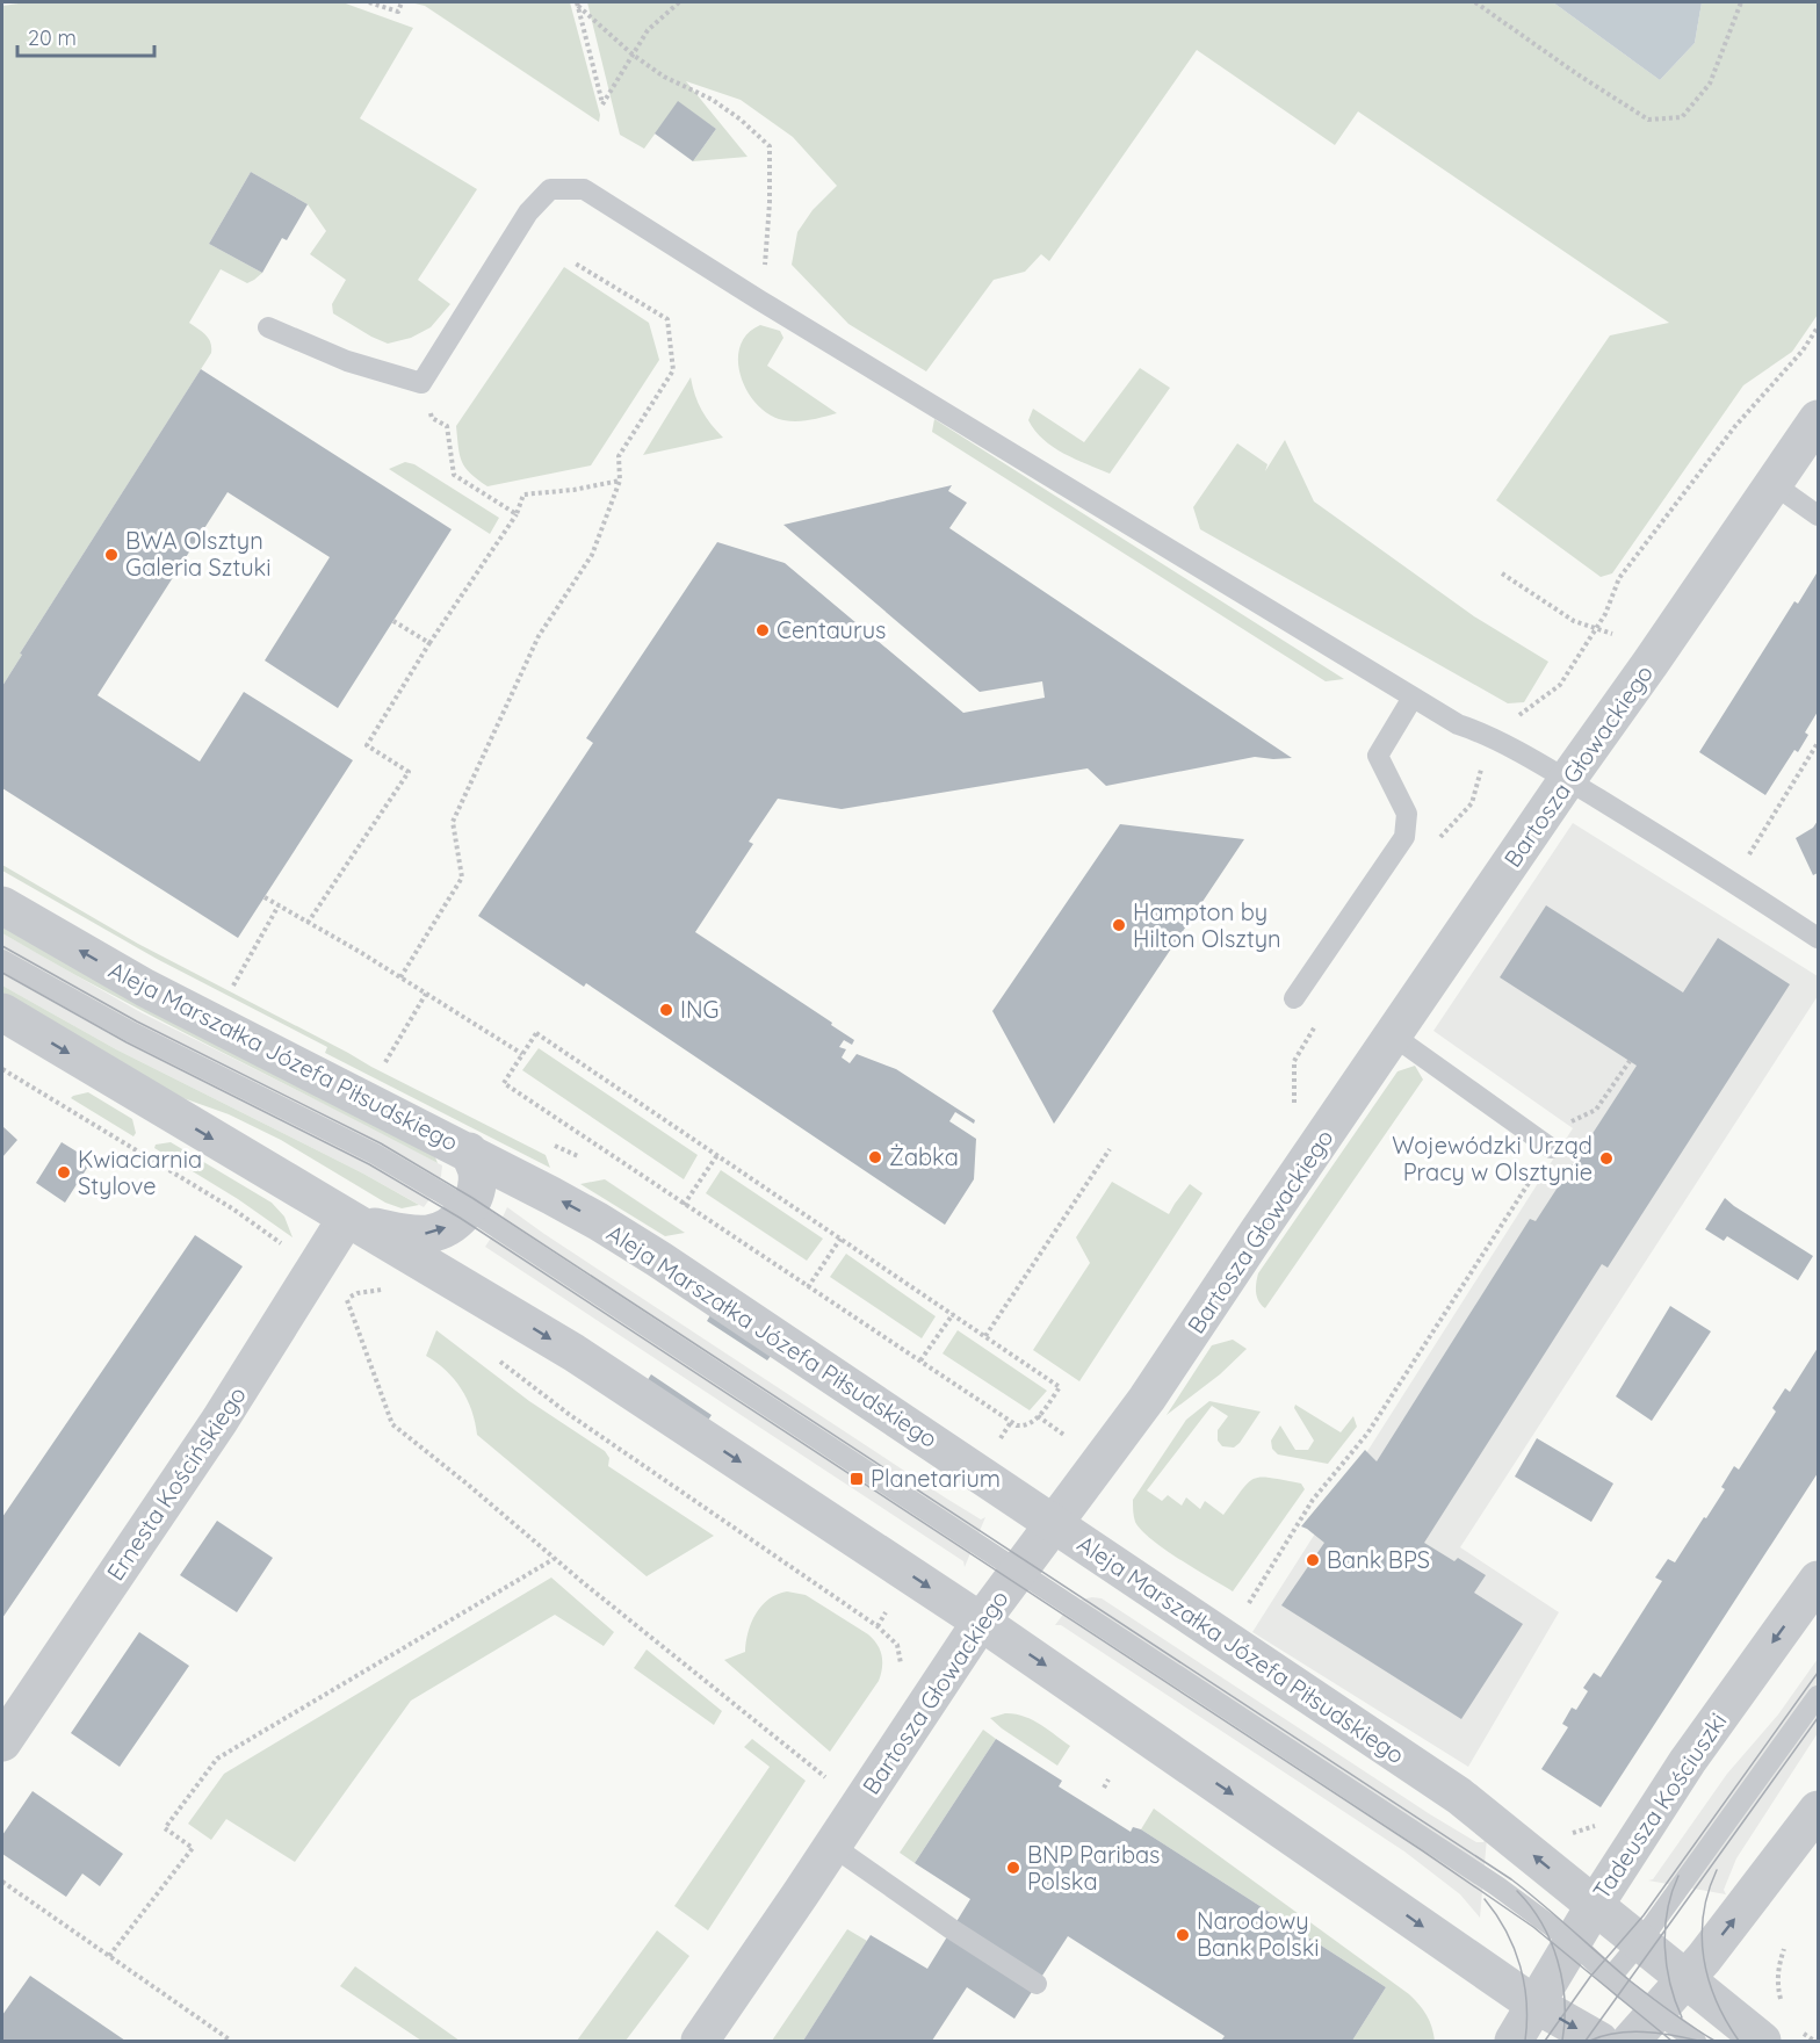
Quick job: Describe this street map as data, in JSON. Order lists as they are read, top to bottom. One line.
{"streets":{"street":["Bartosza Głowackiego","Aleja Marszałka Józefa Piłsudskiego","Ernesta Kościńskiego","Tadeusza Kościuszki"]},"crossings":[["Bartosza Głowackiego","Aleja Marszałka Józefa Piłsudskiego"],["Aleja Marszałka Józefa Piłsudskiego","Tadeusza Kościuszki"]],"places":{"other":["BWA Olsztyn Galeria Sztuki","Centaurus","Hampton by Hilton Olsztyn","ING","Żabka","Wojewódzki Urząd Pracy w Olsztynie","Kwiaciarnia Stylove","Bank BPS","BNP Paribas Polska","Narodowy Bank Polski"],"transit":["Planetarium"]},"scale_bar":"20 m"}
